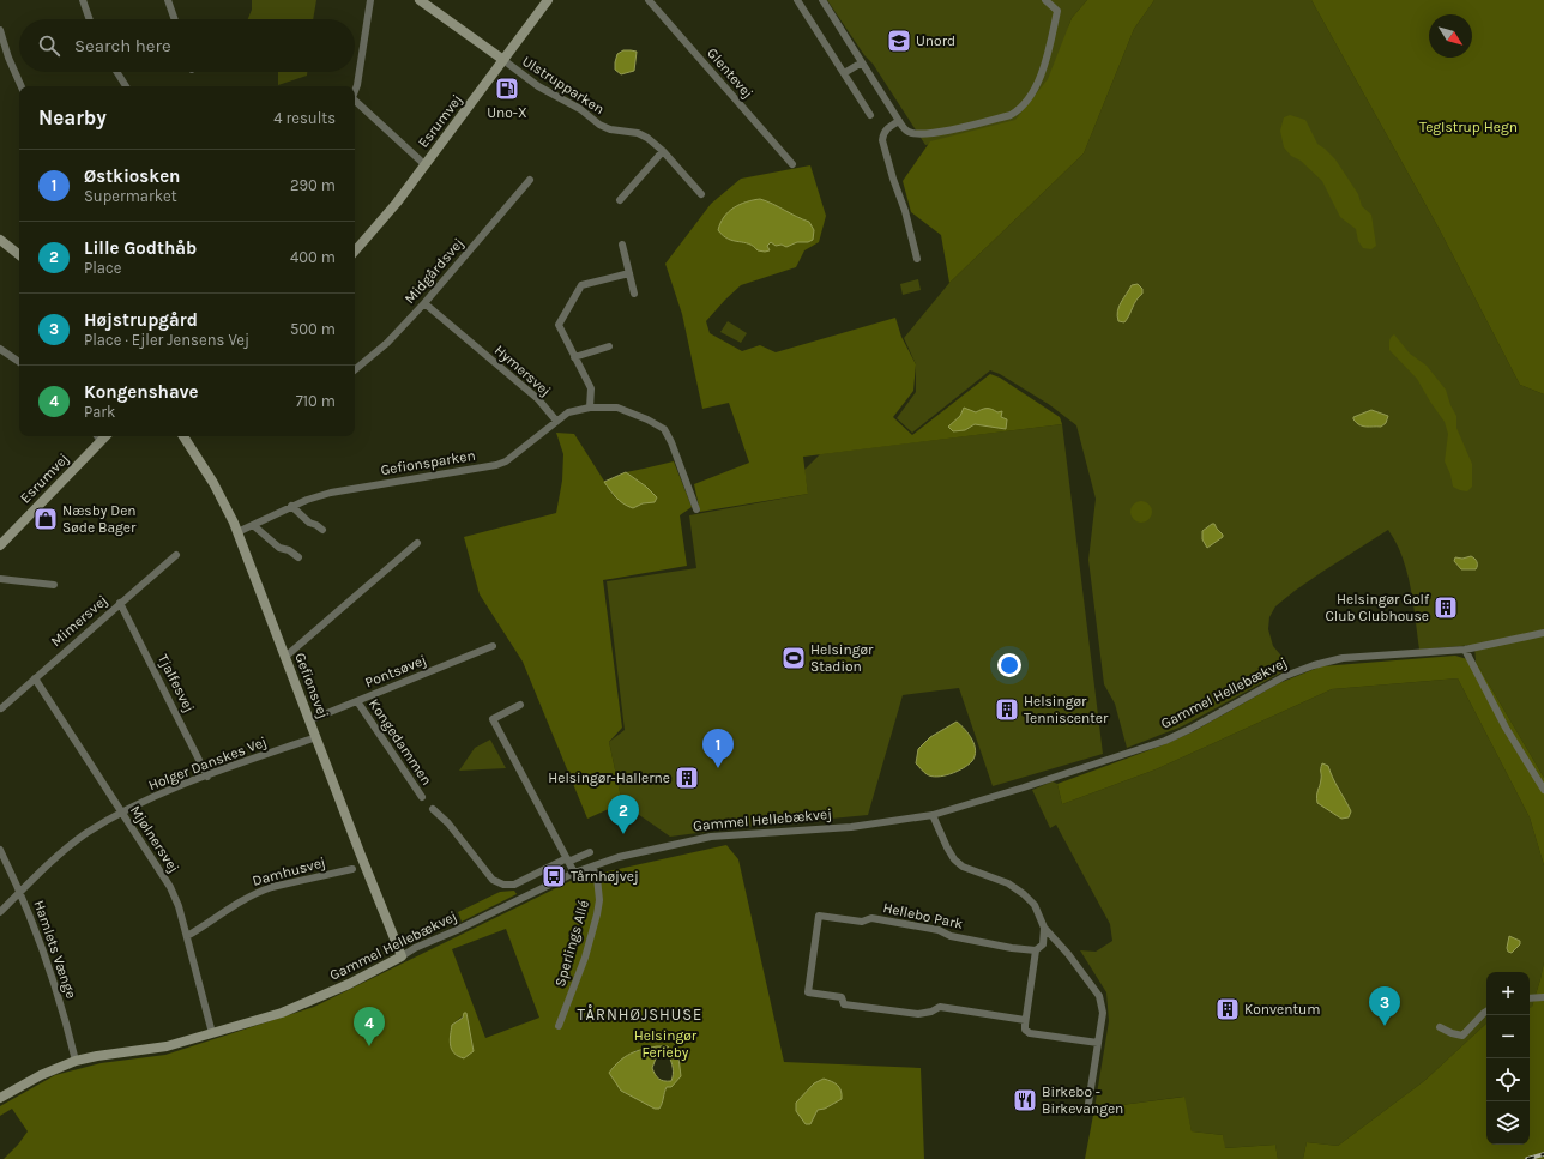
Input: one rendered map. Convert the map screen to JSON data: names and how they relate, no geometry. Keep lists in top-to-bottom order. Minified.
{"streets":{"main road":["Esrumvej","Gefionsvej","Gammel Hellebækvej"],"street":["Glentevej","Ulstrupparken","Midgårdsvej","Hymersvej","Gefionsparken","Mimersvej","Pontsøvej","Tjalfesvej","Kongedammen","Holger Danskes Vej","Mjølnersvej","Damhusvej","Hellebo Park","Sperlings Allé","Hamlets Vænge"]},"crossings":[["Ulstrupparken","Esrumvej"],["Midgårdsvej","Hymersvej"],["Hymersvej","Gefionsparken"],["Gefionsparken","Gefionsvej"],["Mimersvej","Tjalfesvej"],["Mimersvej","Mjølnersvej"],["Pontsøvej","Gefionsvej"],["Pontsøvej","Kongedammen"],["Tjalfesvej","Holger Danskes Vej"],["Gefionsvej","Gammel Hellebækvej"],["Gefionsvej","Holger Danskes Vej"],["Gammel Hellebækvej","Mjølnersvej"],["Gammel Hellebækvej","Sperlings Allé"],["Gammel Hellebækvej","Hamlets Vænge"],["Holger Danskes Vej","Mjølnersvej"],["Holger Danskes Vej","Hamlets Vænge"],["Mjølnersvej","Damhusvej"]],"districts":["TÅRNHØJSHUSE"],"parks":["Teglstrup Hegn","Helsingør Ferieby"],"places":{"school or university":["Unord"],"fuel station":["Uno-X"],"shop":["Næsby Den Søde Bager"],"building":["Helsingør Golf Club Clubhouse","Helsingør Tenniscenter","Helsingør-Hallerne","Konventum"],"sports":["Helsingør Stadion"],"bus stop":["Tårnhøjvej"],"restaurant":["Birkebo - Birkevangen"]},"north":"bottom right","page":{"search":"Search here","heading":["Nearby","4 results"],"list":[{"mark":"1","name":"Østkiosken","note":"Supermarket","value":"290 m"},{"mark":"2","name":"Lille Godthåb","note":"Place","value":"400 m"},{"mark":"3","name":"Højstrupgård","note":"Place · Ejler Jensens Vej","value":"500 m"},{"mark":"4","name":"Kongenshave","note":"Park","value":"710 m"}],"pins":["1","2","3","4"],"map_buttons":["+","−"]}}
